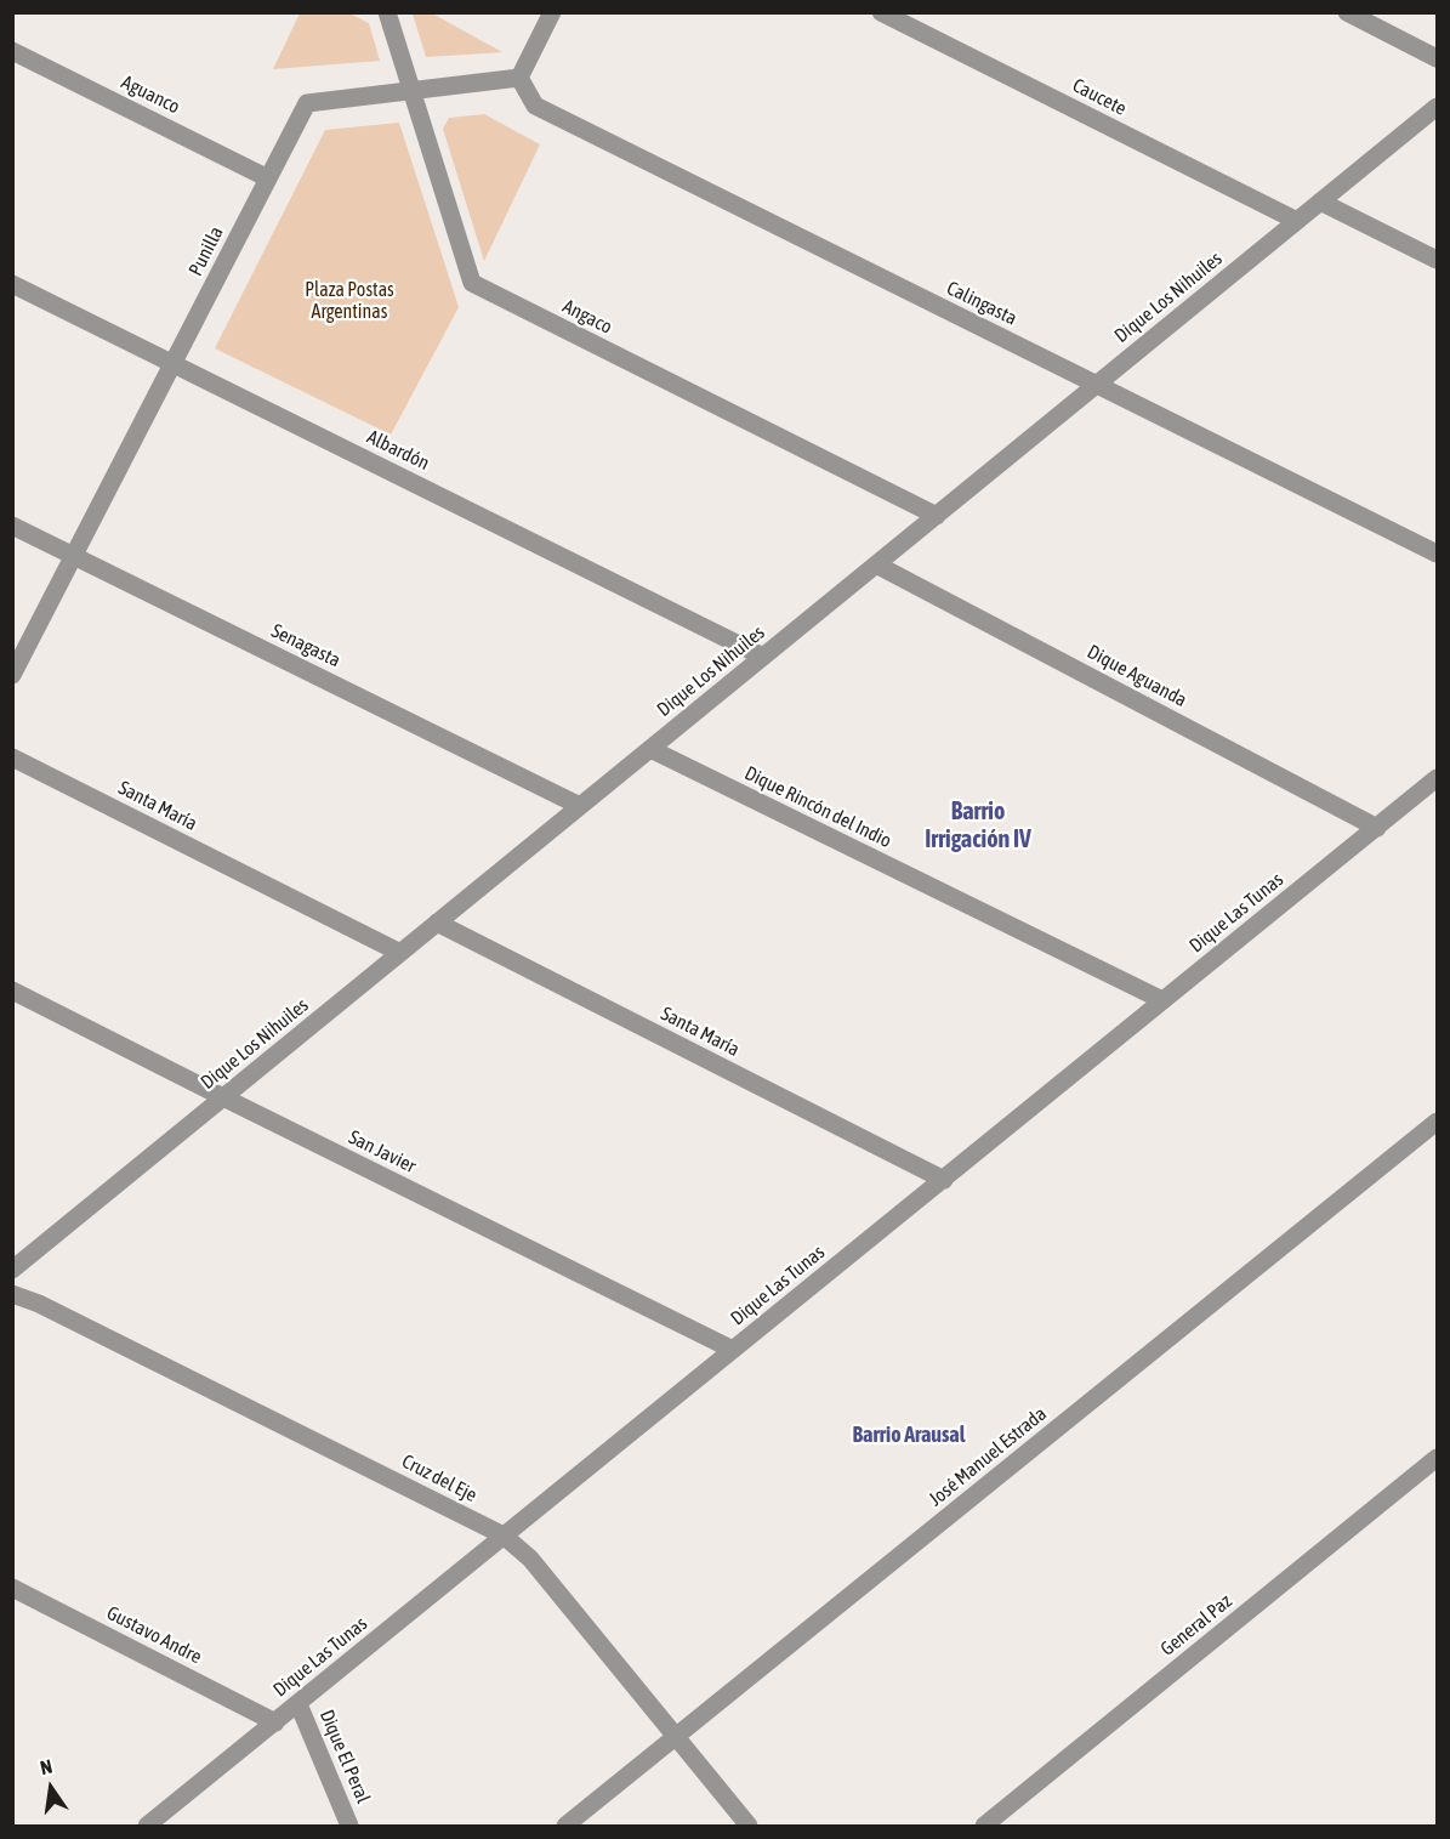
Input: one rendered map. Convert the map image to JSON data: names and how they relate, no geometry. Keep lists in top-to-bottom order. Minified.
{"streets":{"street":["Aguanco","Caucete","Punilla","Dique Los Nihuiles","Calingasta","Angaco","Albardón","Senagasta","Dique Aguanda","Santa María","Dique Rincón del Indio","Dique Las Tunas","San Javier","José Manuel Estrada","Cruz del Eje","General Paz","Gustavo Andre","Dique El Peral"]},"crossings":[["Aguanco","Punilla"],["Caucete","Dique Los Nihuiles"],["Punilla","Calingasta"],["Punilla","Angaco"],["Punilla","Albardón"],["Punilla","Senagasta"],["Dique Los Nihuiles","Calingasta"],["Dique Los Nihuiles","Angaco"],["Dique Los Nihuiles","Albardón"],["Dique Los Nihuiles","Senagasta"],["Dique Los Nihuiles","Dique Aguanda"],["Dique Los Nihuiles","Santa María"],["Dique Los Nihuiles","Dique Rincón del Indio"],["Dique Los Nihuiles","San Javier"],["Dique Aguanda","Dique Las Tunas"],["Santa María","Dique Las Tunas"],["Dique Rincón del Indio","Dique Las Tunas"],["Dique Las Tunas","San Javier"],["Dique Las Tunas","Cruz del Eje"],["Dique Las Tunas","Gustavo Andre"],["Dique Las Tunas","Dique El Peral"],["José Manuel Estrada","Cruz del Eje"]],"districts":["Barrio Irrigación IV","Barrio Arausal"],"parks":["Plaza Postas Argentinas"],"north":"top"}
